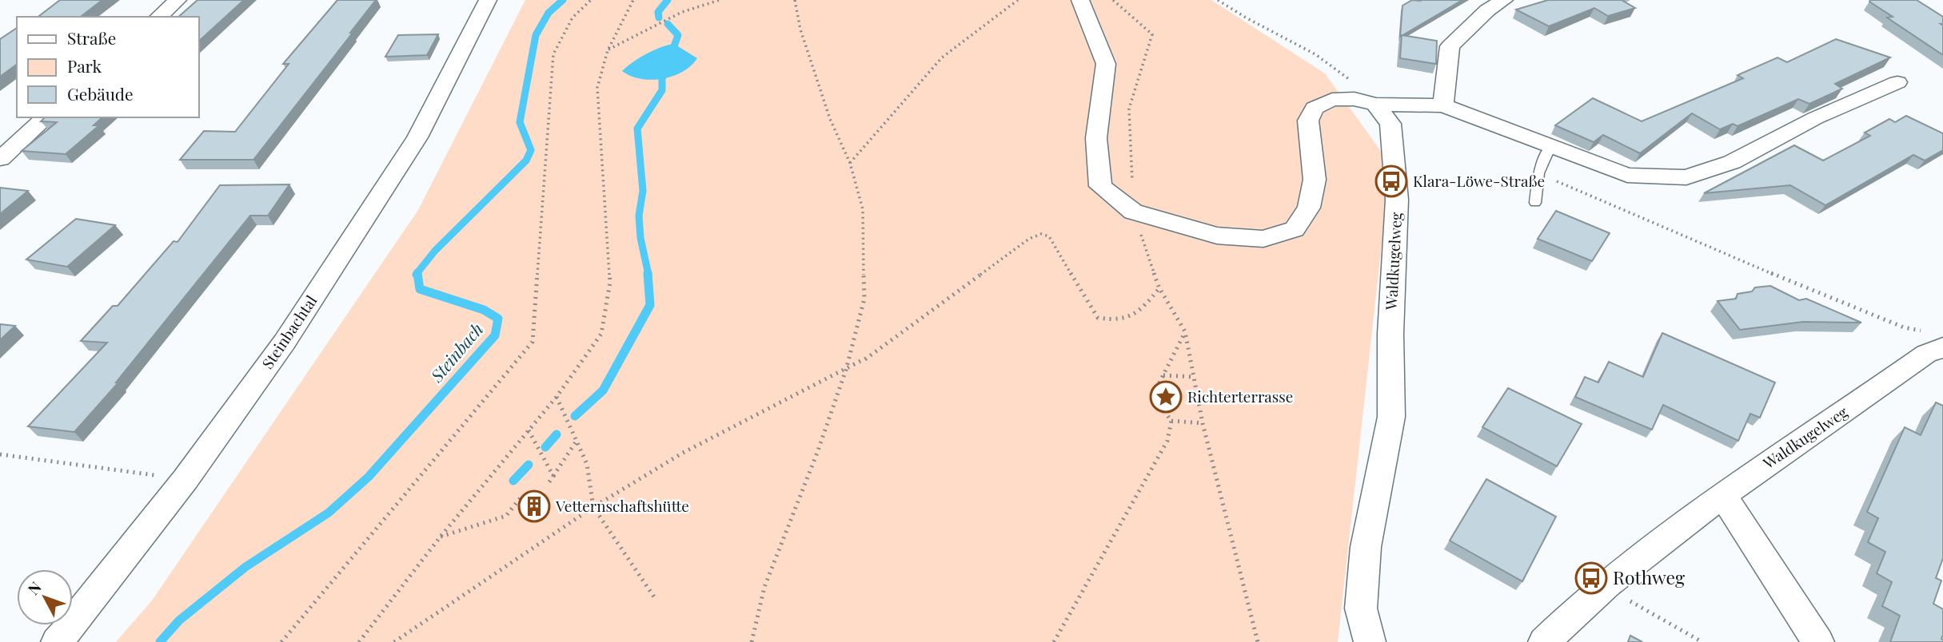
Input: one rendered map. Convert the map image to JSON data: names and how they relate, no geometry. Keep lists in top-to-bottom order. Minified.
{"streets":{"street":["Waldkugelweg","Steinbachtal"]},"water":["Steinbach"],"places":{"bus stop":["Klara-Löwe-Straße","Rothweg"],"place":["Richterterrasse"],"building":["Vetternschaftshütte"]},"legend":["Straße","Park","Gebäude"],"north":"top left"}
